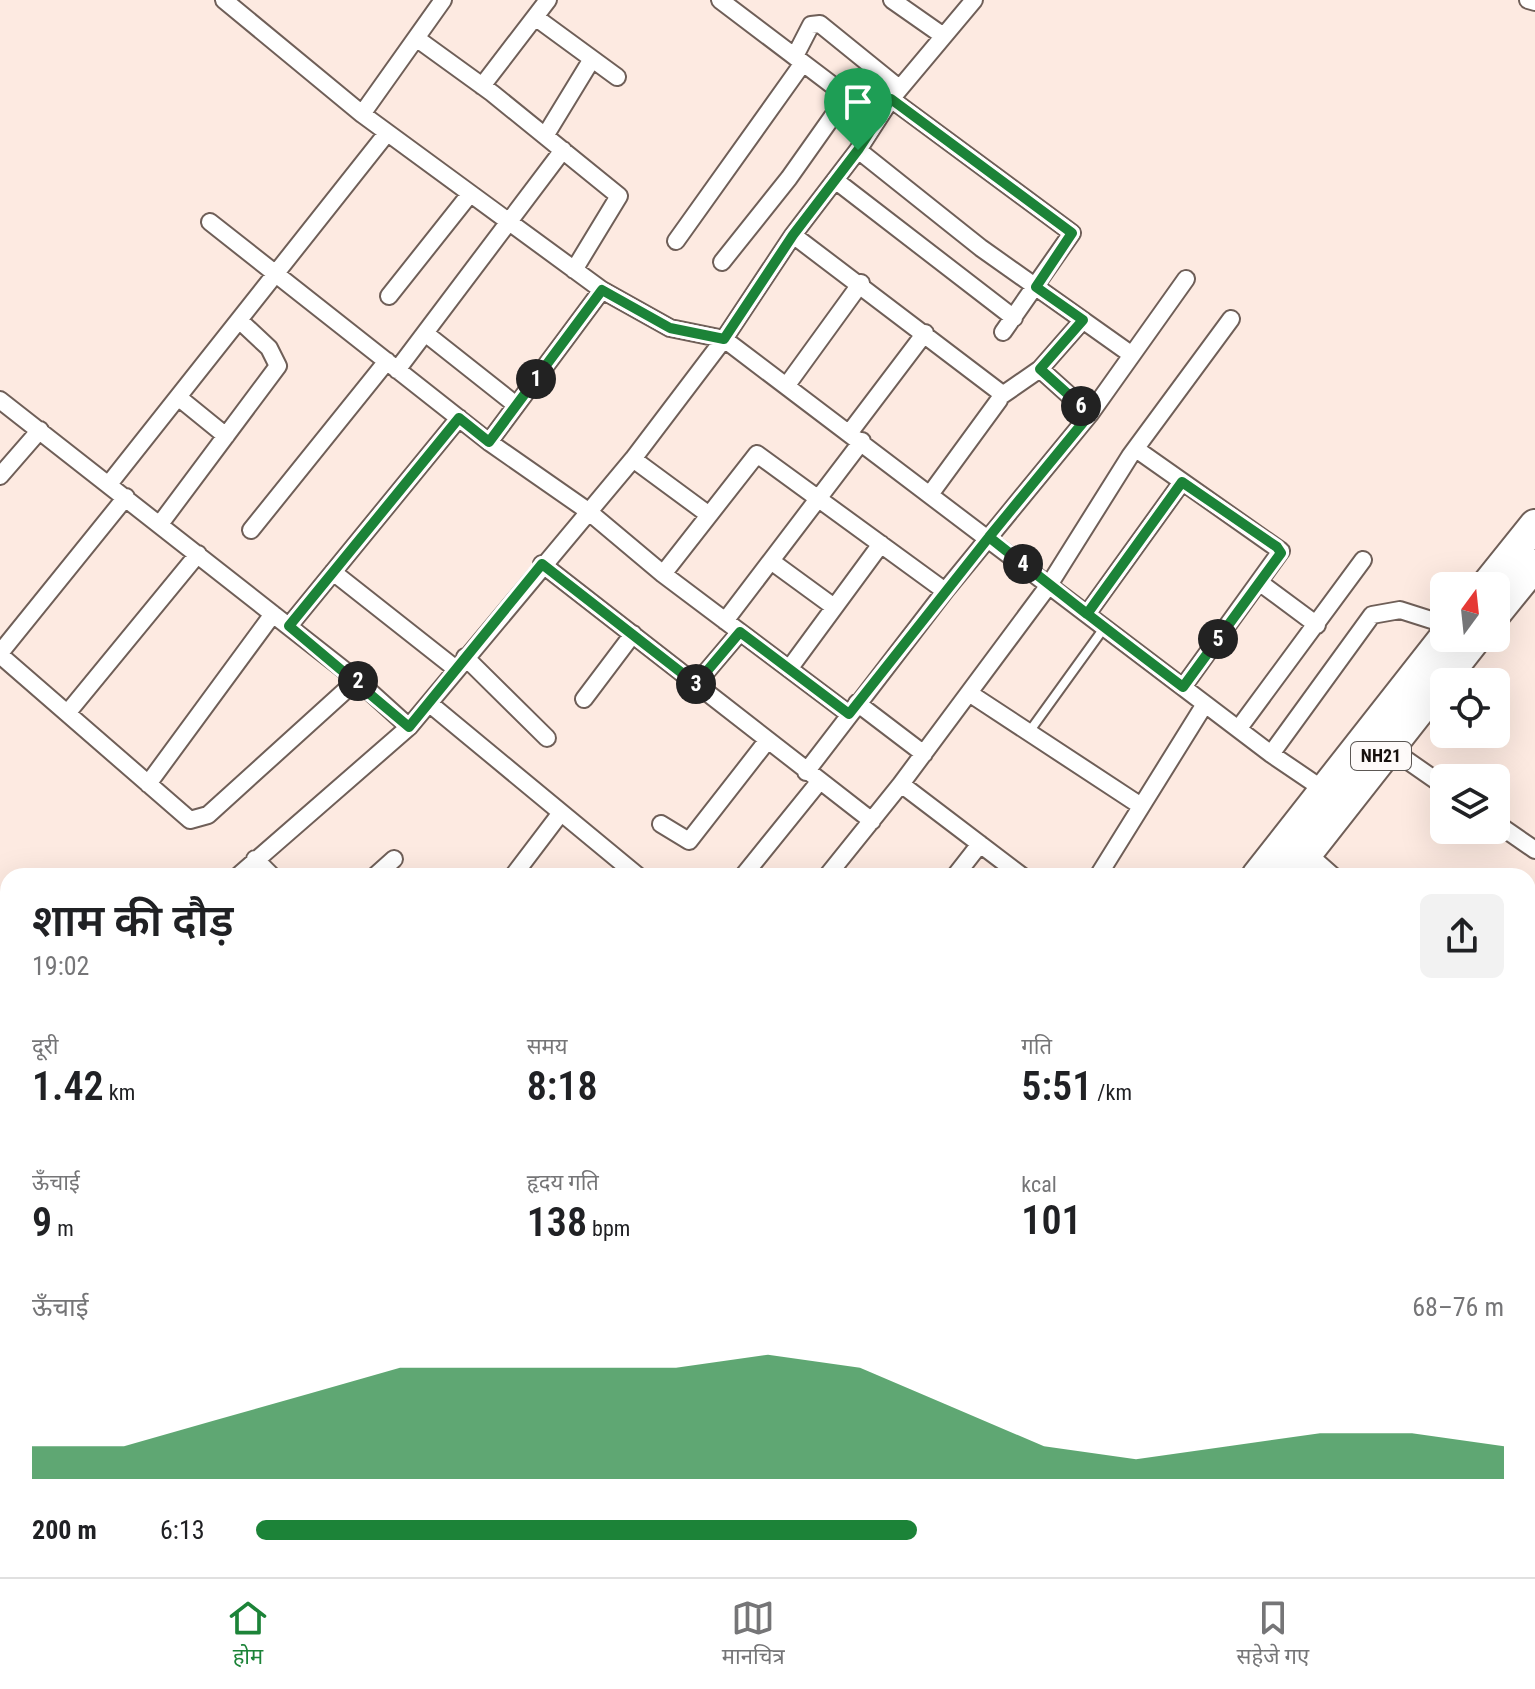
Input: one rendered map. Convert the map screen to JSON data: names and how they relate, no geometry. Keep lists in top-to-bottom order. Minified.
{"streets":{"highway":["NH21"]},"north":"top","page":{"pins":["1","6","4","5","2","3"],"heading":["शाम की दौड़","19:02"],"stats":[["दूरी","1.42 km"],["समय","8:18"],["गति","5:51 /km"],["ऊँचाई","9 m"],["हृदय गति","138 bpm"],["kcal","101"]],"chart":["ऊँचाई","68–76 m"],"list":[{"name":"200 m","note":"6:13"}],"tabs":["होम","मानचित्र","सहेजे गए"]}}
